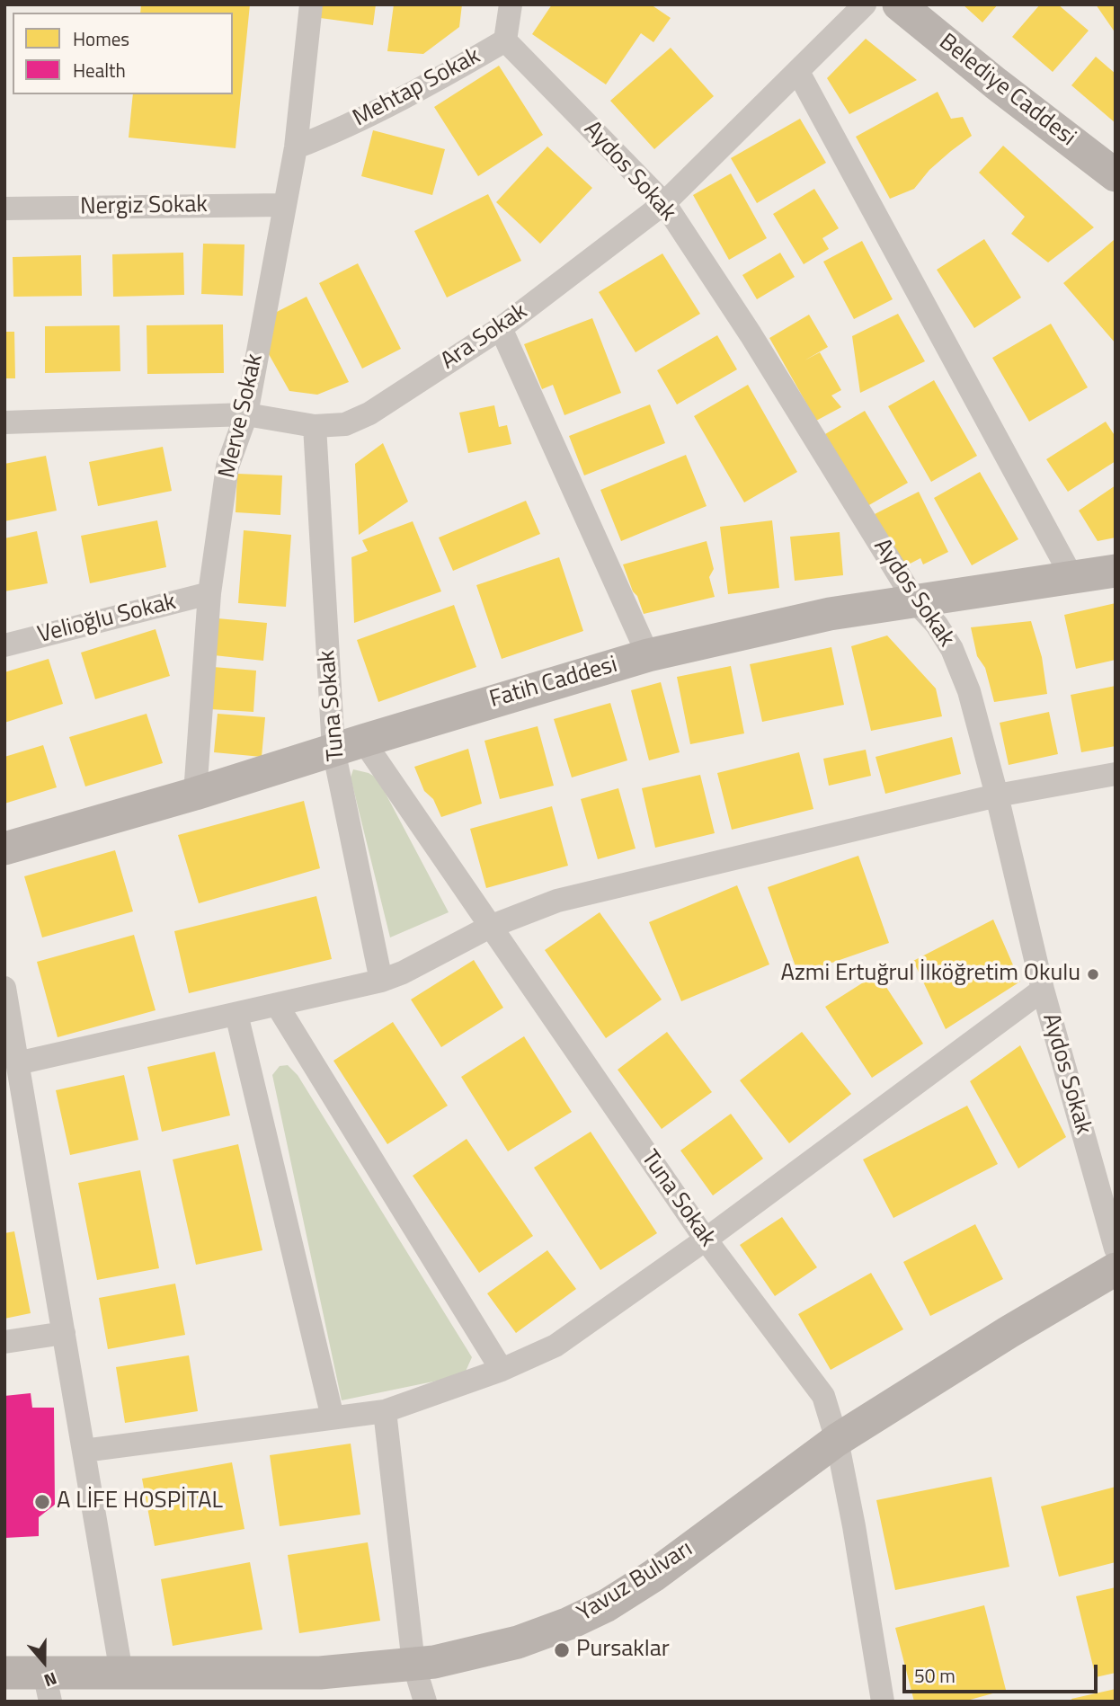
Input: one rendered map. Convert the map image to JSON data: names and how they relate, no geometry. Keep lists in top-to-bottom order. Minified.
{"streets":{"street":["Mehtap Sokak","Belediye Caddesi","Aydos Sokak","Nergiz Sokak","Ara Sokak","Merve Sokak","Velioğlu Sokak","Fatih Caddesi","Tuna Sokak","Yavuz Bulvarı"]},"crossings":[["Mehtap Sokak","Aydos Sokak"],["Mehtap Sokak","Merve Sokak"],["Aydos Sokak","Ara Sokak"],["Aydos Sokak","Fatih Caddesi"],["Nergiz Sokak","Merve Sokak"],["Ara Sokak","Merve Sokak"],["Ara Sokak","Tuna Sokak"],["Merve Sokak","Velioğlu Sokak"],["Merve Sokak","Fatih Caddesi"],["Fatih Caddesi","Tuna Sokak"],["Tuna Sokak","Yavuz Bulvarı"]],"places":["Azmi Ertuğrul İlköğretim Okulu","A LİFE HOSPİTAL","Pursaklar"],"legend":["Homes","Health"],"scale_bar":"50 m","north":"bottom"}
